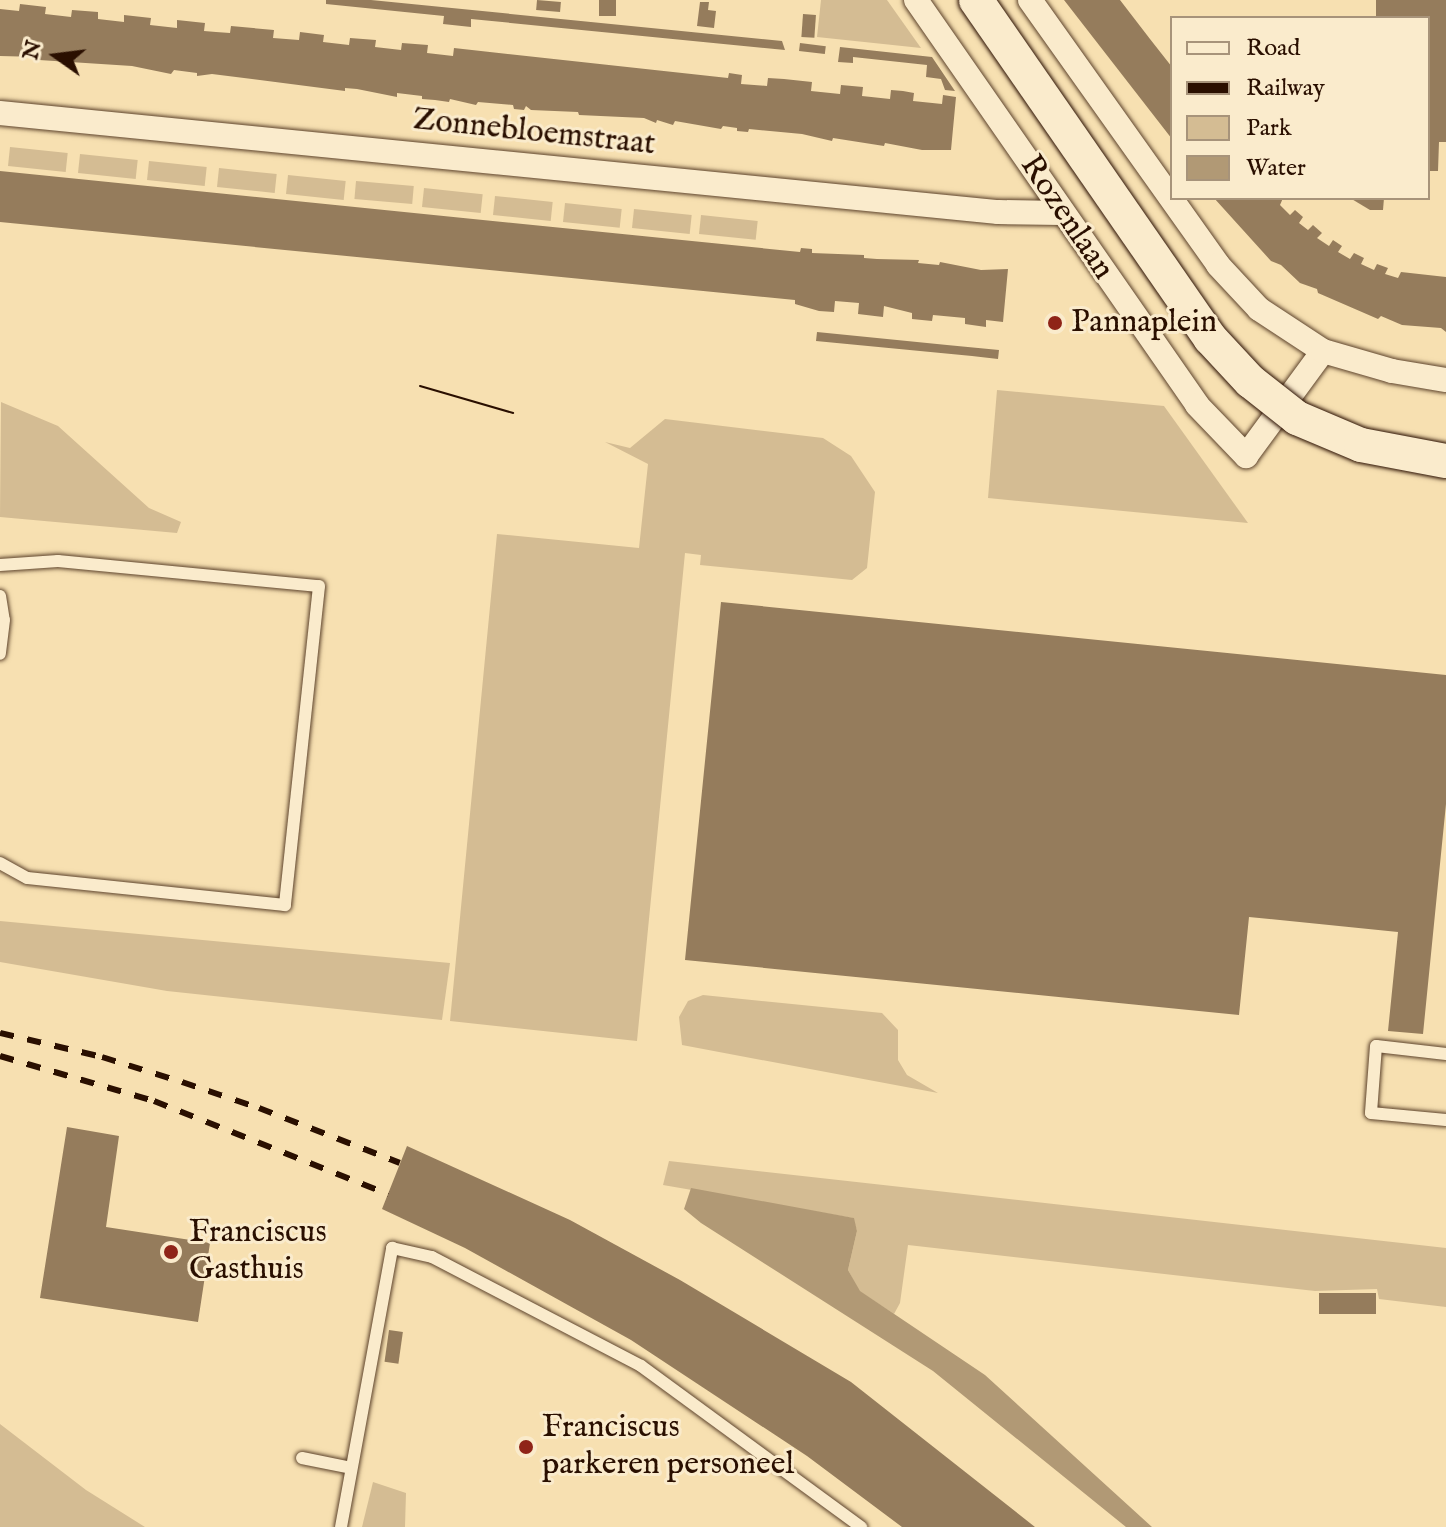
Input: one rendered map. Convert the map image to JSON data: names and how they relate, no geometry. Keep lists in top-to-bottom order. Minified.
{"streets":{"street":["Zonnebloemstraat","Rozenlaan"]},"crossings":[["Zonnebloemstraat","Rozenlaan"]],"places":["Pannaplein","Franciscus Gasthuis","Franciscus parkeren personeel"],"legend":["Road","Railway","Park","Water"],"north":"left"}
